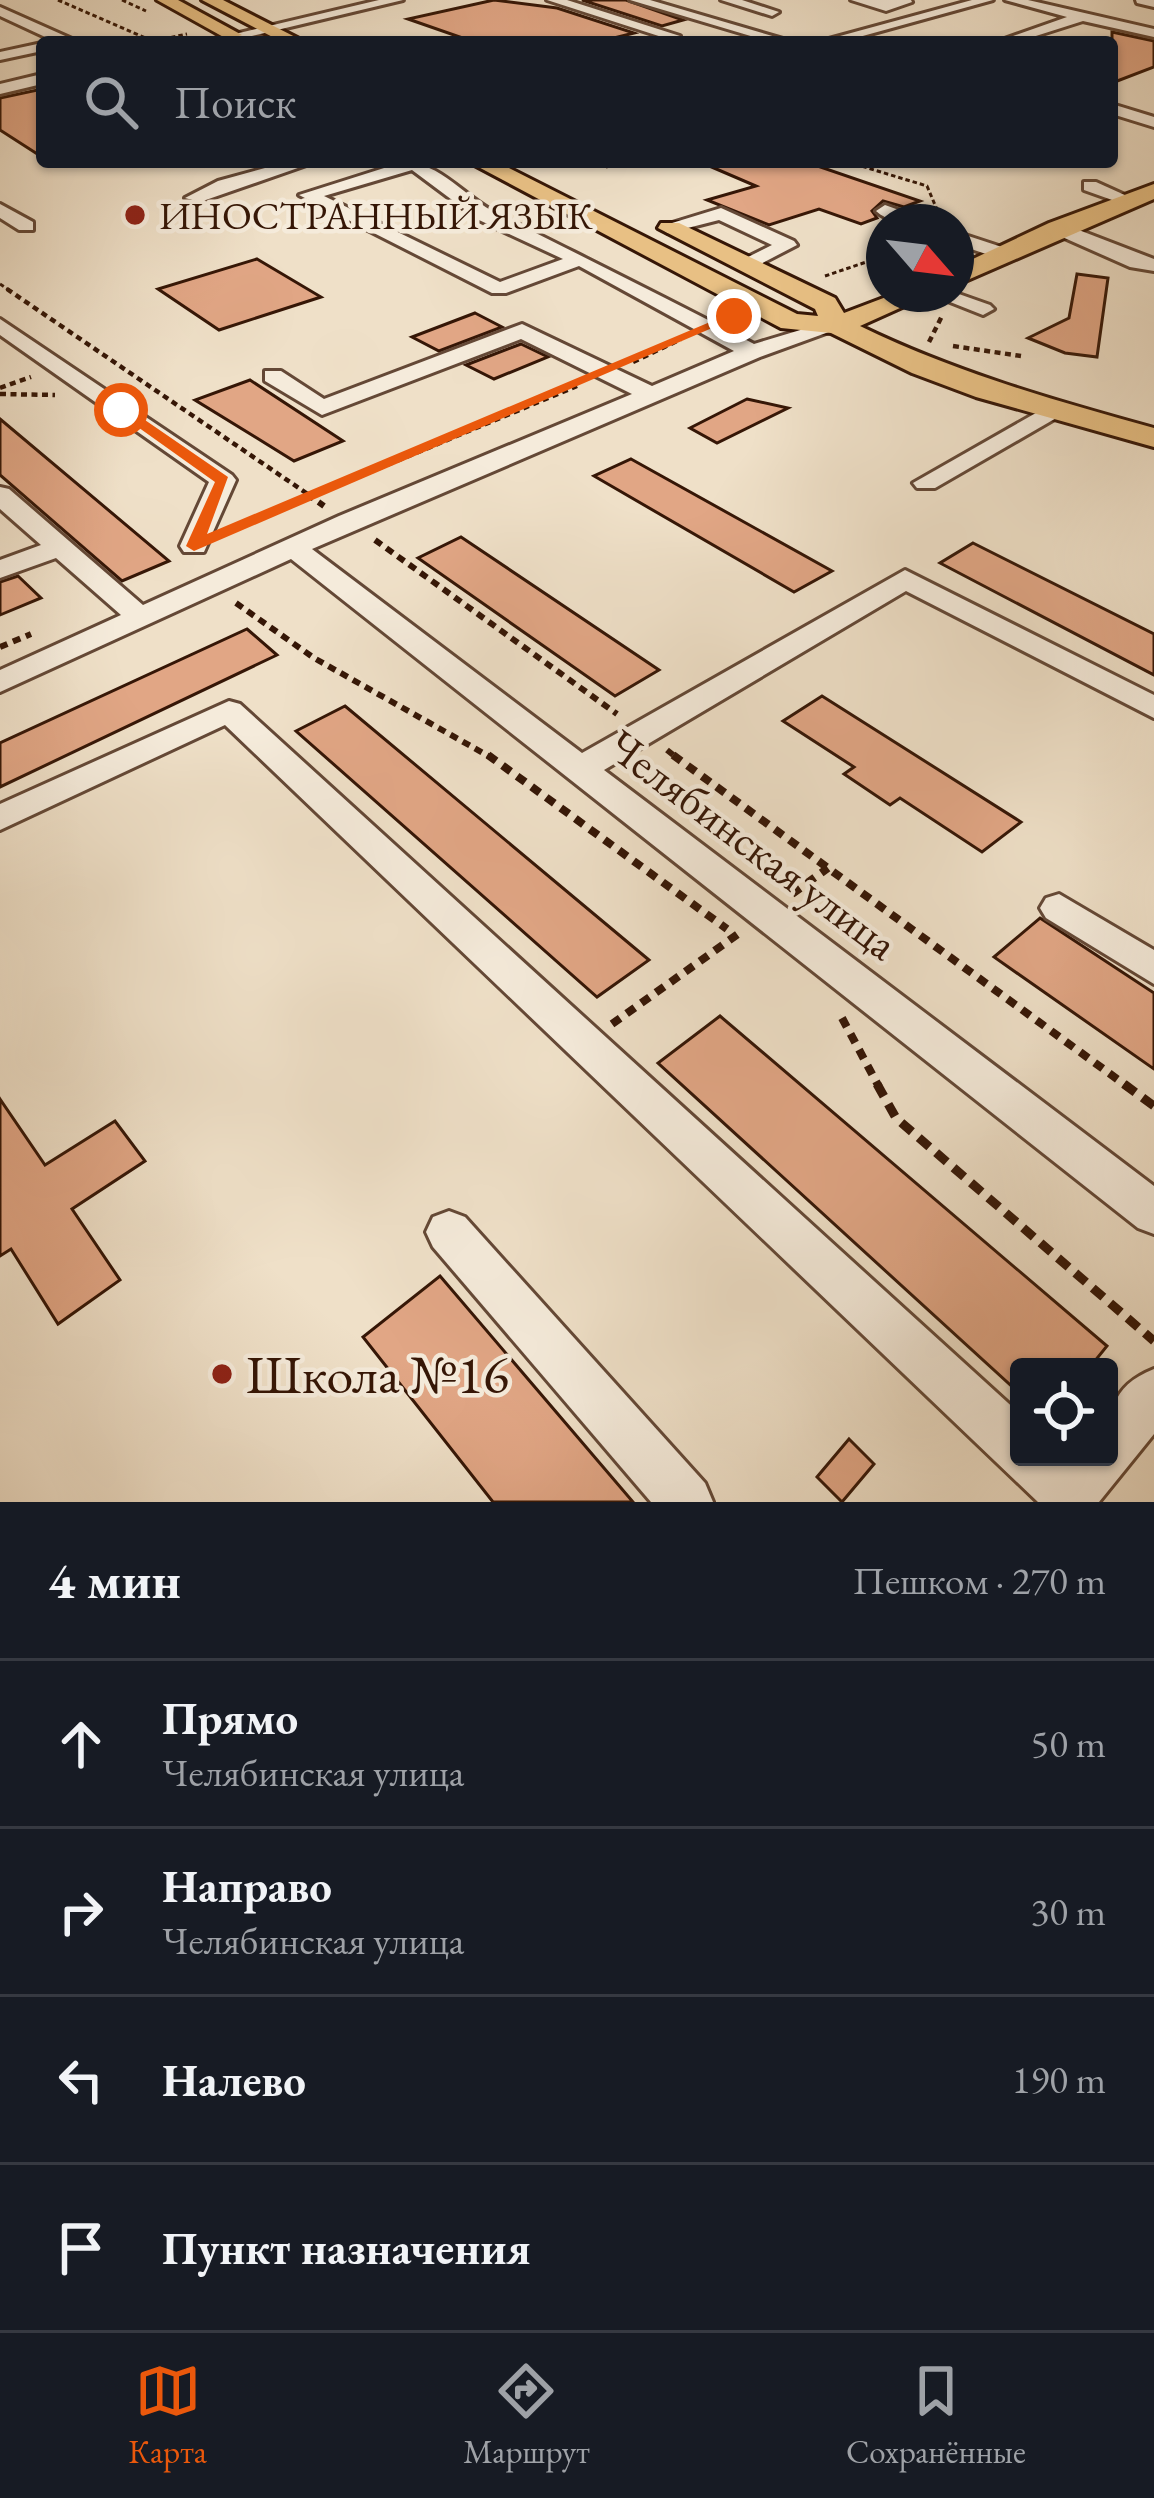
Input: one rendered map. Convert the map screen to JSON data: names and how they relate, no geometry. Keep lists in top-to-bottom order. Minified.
{"streets":{"street":["Челябинская улица"]},"places":["ИНОСТРАННЫЙ ЯЗЫК","Школа №16"],"north":"bottom right","page":{"search":"Поиск","heading":["4 мин","Пешком · 270 m"],"list":[["Прямо","Челябинская улица","50 m"],["Направо","Челябинская улица","30 m"],["Налево","190 m"],"Пункт назначения"],"nav":["Карта","Маршрут","Сохранённые"]}}
